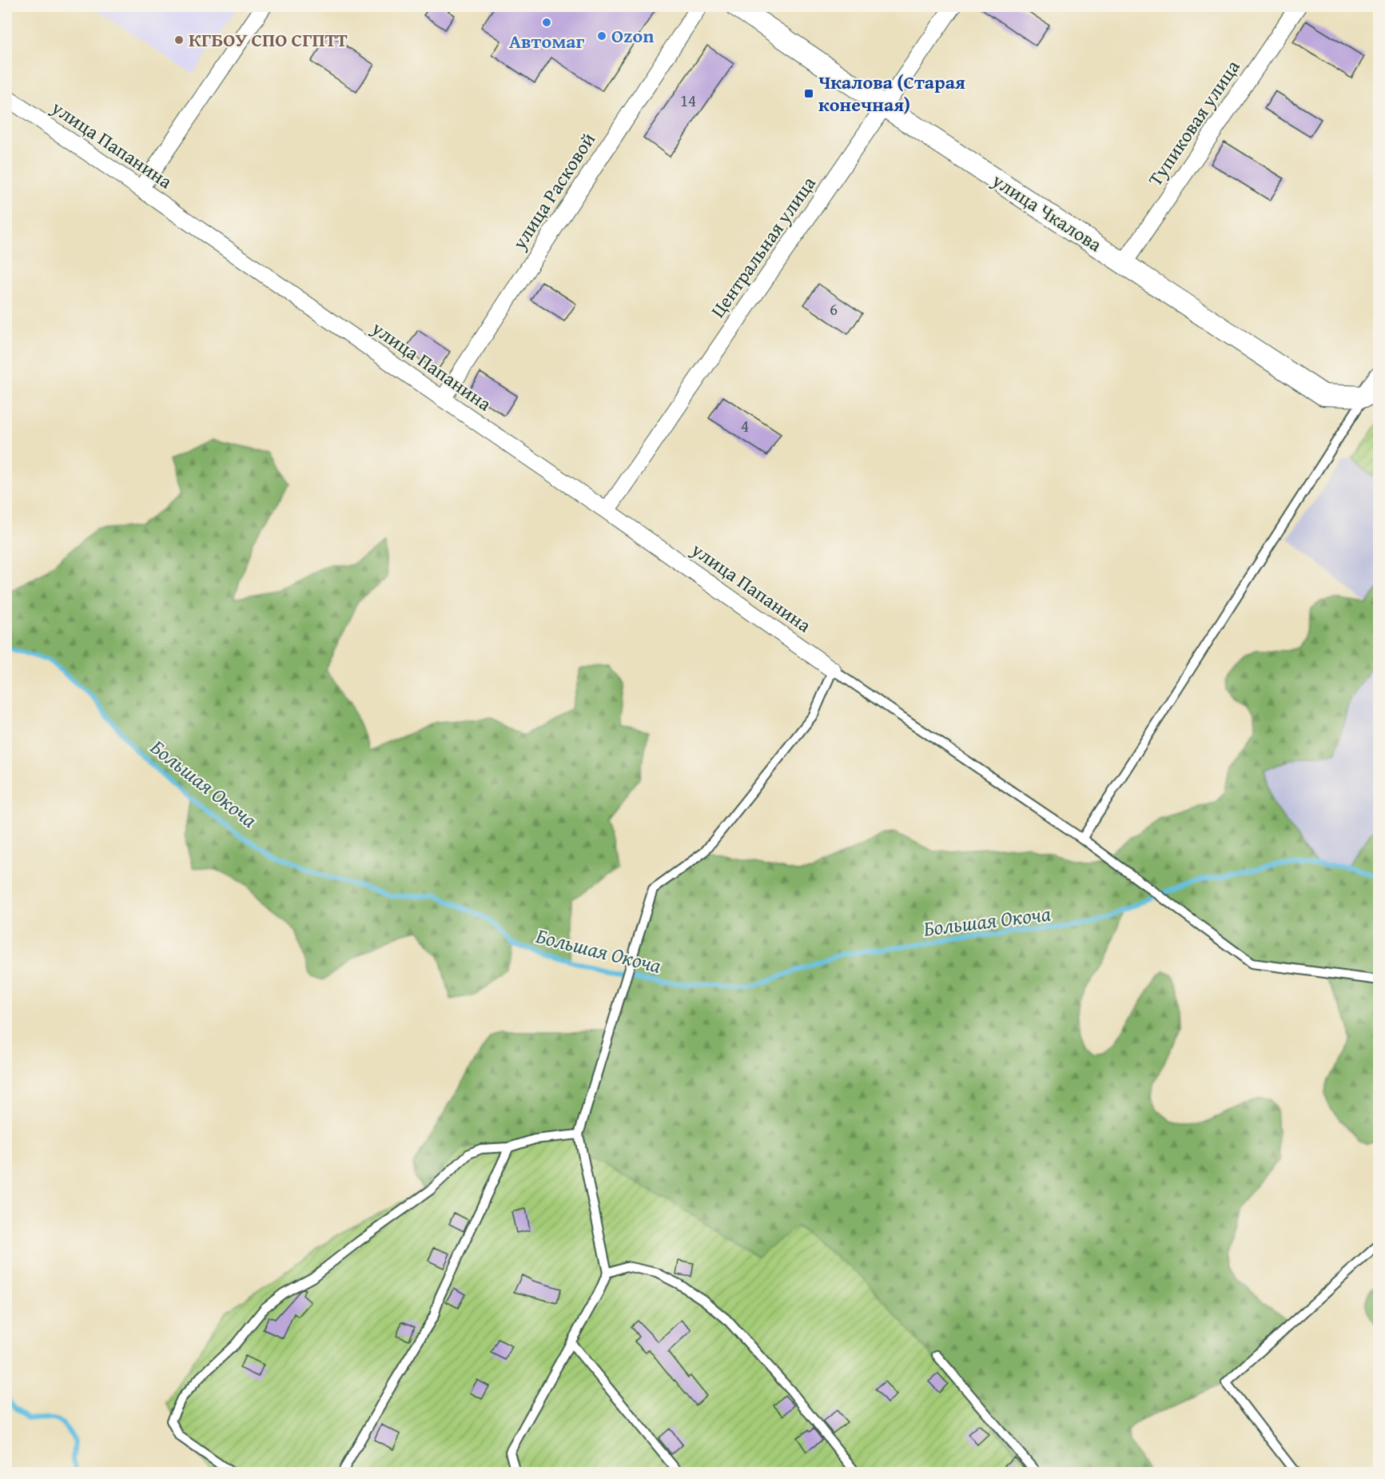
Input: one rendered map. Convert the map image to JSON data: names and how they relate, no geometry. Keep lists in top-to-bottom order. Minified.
{"streets":{"street":["Тупиковая улица","улица Папанина","улица Расковой","улица Чкалова","Центральная улица"]},"crossings":[["Тупиковая улица","улица Чкалова"],["улица Папанина","улица Расковой"],["улица Папанина","Центральная улица"],["улица Чкалова","Центральная улица"]],"water":["Большая Окоча"],"places":{"other":["Автомаг","Ozon","КГБОУ СПО СГПТТ"],"transit":["Чкалова (Старая конечная)"]},"house_numbers":["14","6","4"]}
